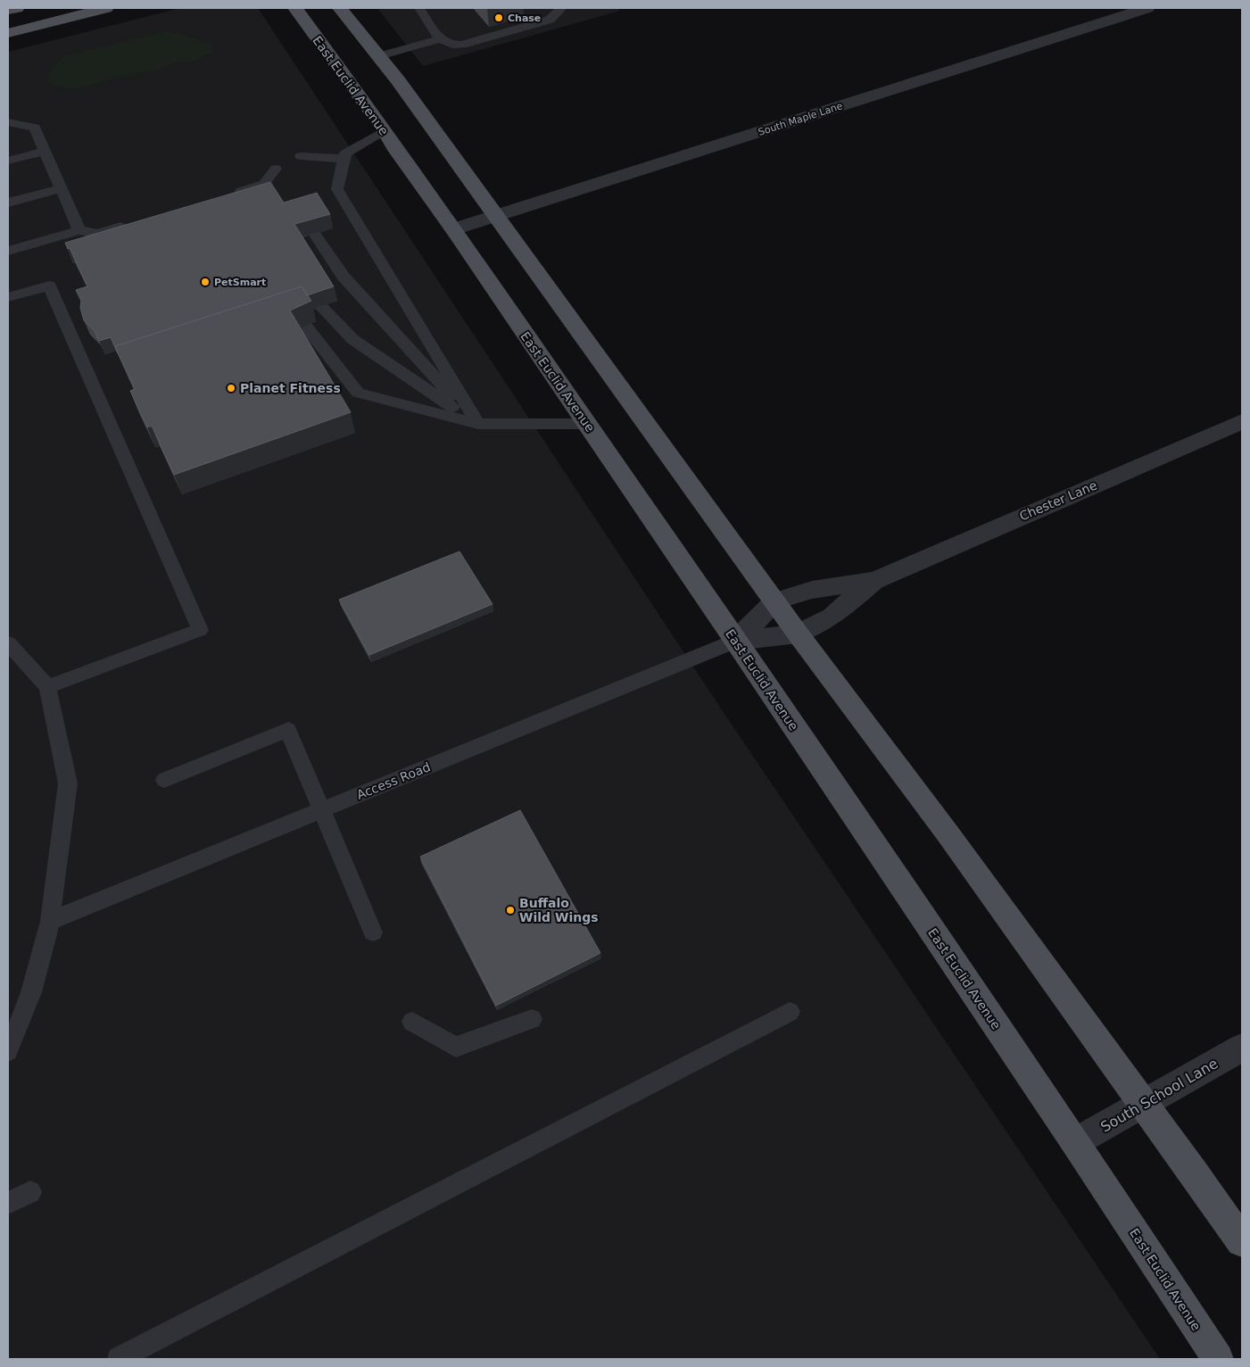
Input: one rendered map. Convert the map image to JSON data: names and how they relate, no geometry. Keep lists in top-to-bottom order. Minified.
{"streets":{"main road":["East Euclid Avenue"],"street":["South Maple Lane","Chester Lane","South School Lane"],"lane":["Access Road"]},"crossings":[["East Euclid Avenue","South Maple Lane"],["East Euclid Avenue","Chester Lane"],["East Euclid Avenue","Access Road"],["East Euclid Avenue","South School Lane"],["Chester Lane","Access Road"]],"places":["Chase","PetSmart","Planet Fitness","Buffalo Wild Wings"]}
